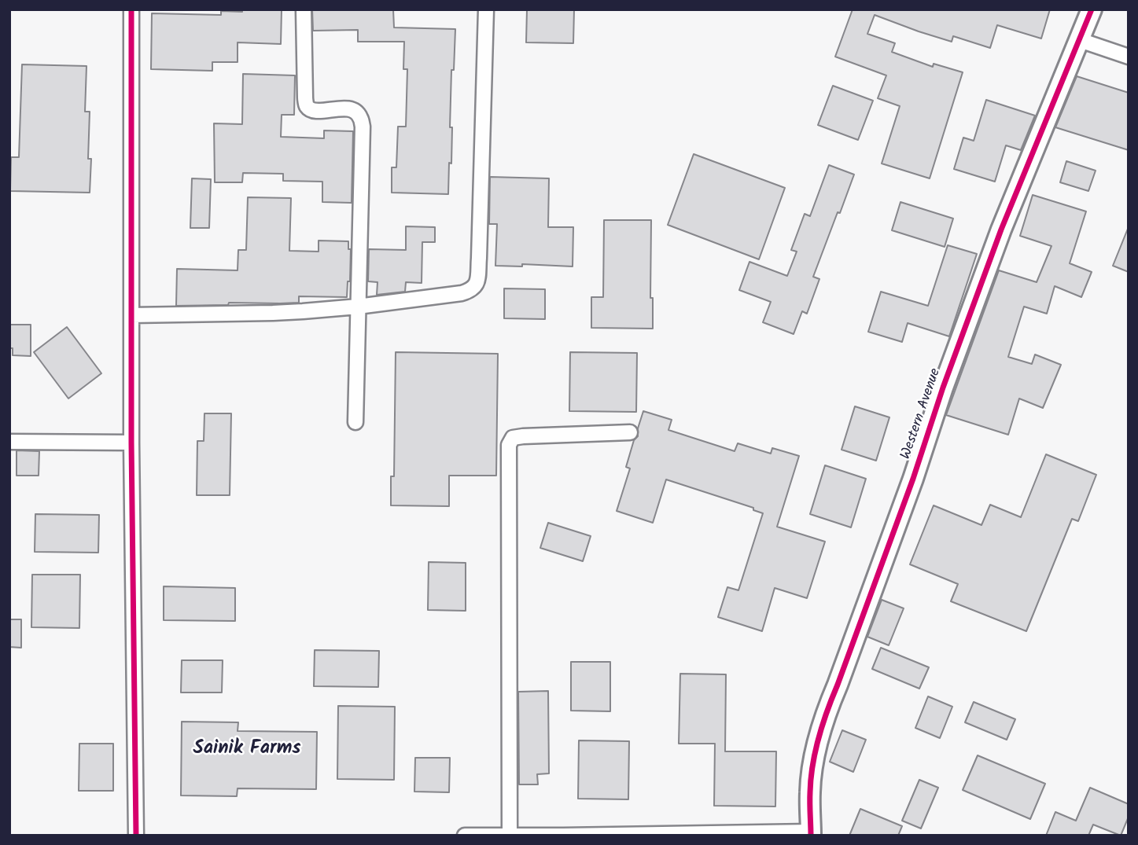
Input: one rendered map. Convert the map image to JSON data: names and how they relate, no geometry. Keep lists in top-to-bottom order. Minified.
{"streets":{"street":["Western Avenue"]},"districts":["Sainik Farms"]}
